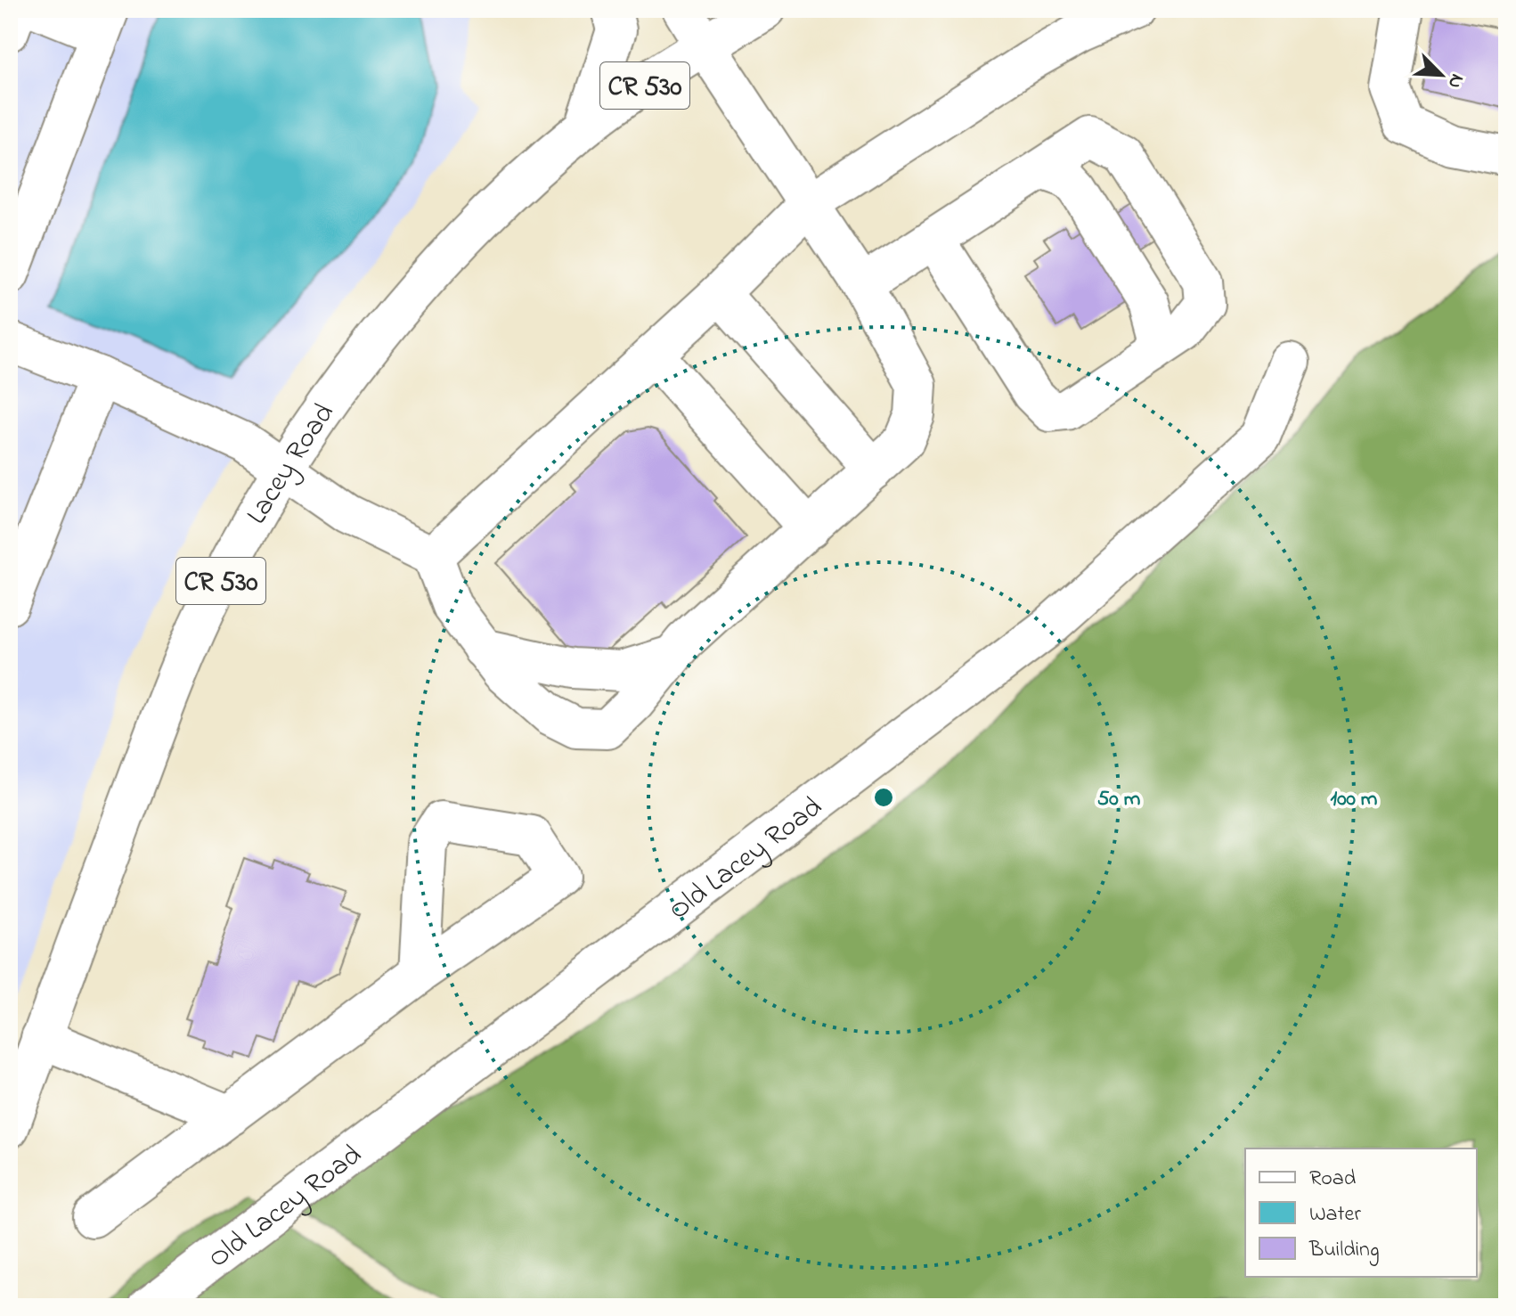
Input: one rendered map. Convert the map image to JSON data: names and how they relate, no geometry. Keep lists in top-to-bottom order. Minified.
{"streets":{"main road":["CR 530","Lacey Road","Old Lacey Road"]},"crossings":[["CR 530","Lacey Road"]],"legend":["Road","Water","Building"],"north":"bottom right","rings":["50 m","100 m"]}
